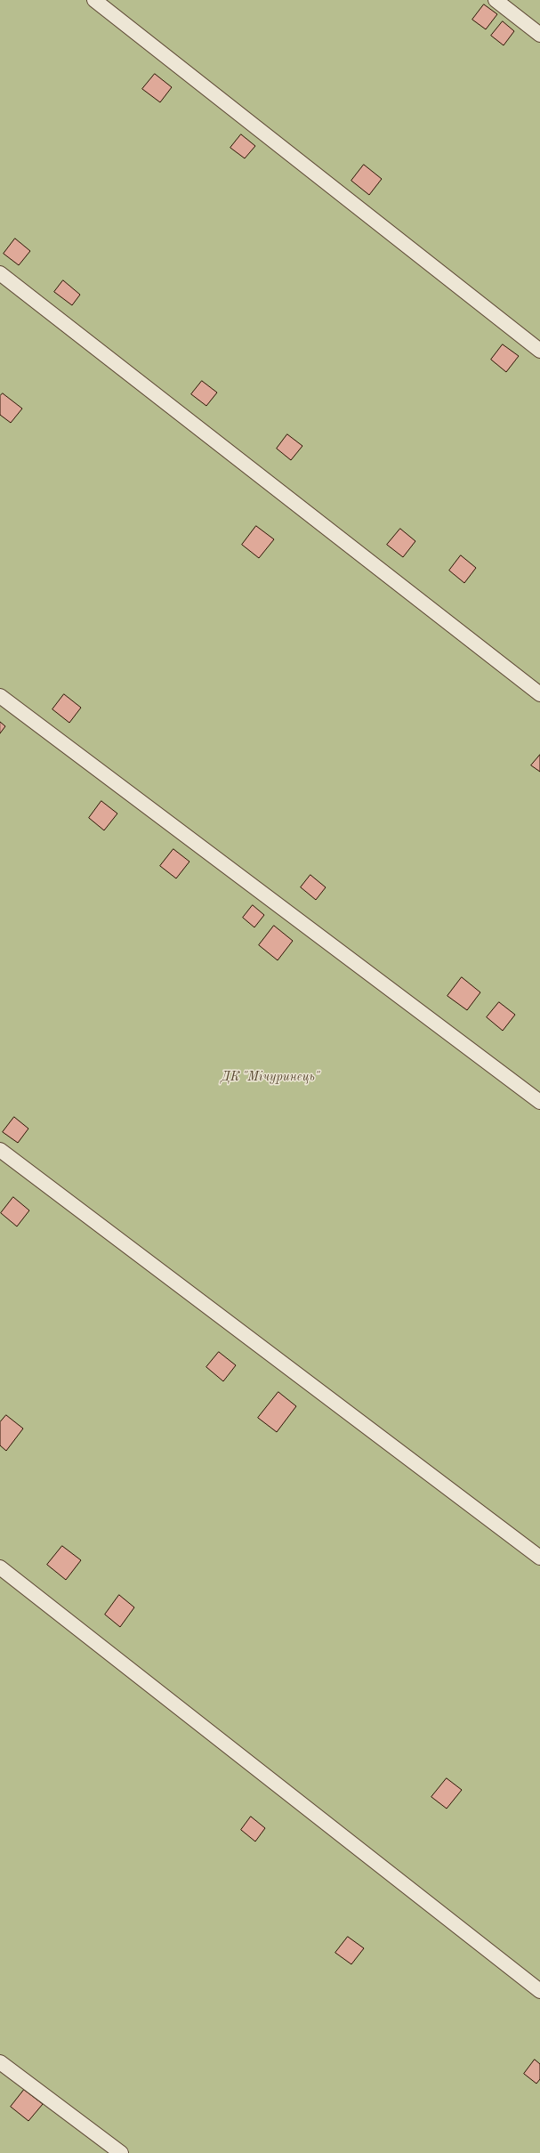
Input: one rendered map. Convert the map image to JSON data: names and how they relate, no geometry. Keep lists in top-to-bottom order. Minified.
{"parks":["ДК \"Мічуринець\""]}
